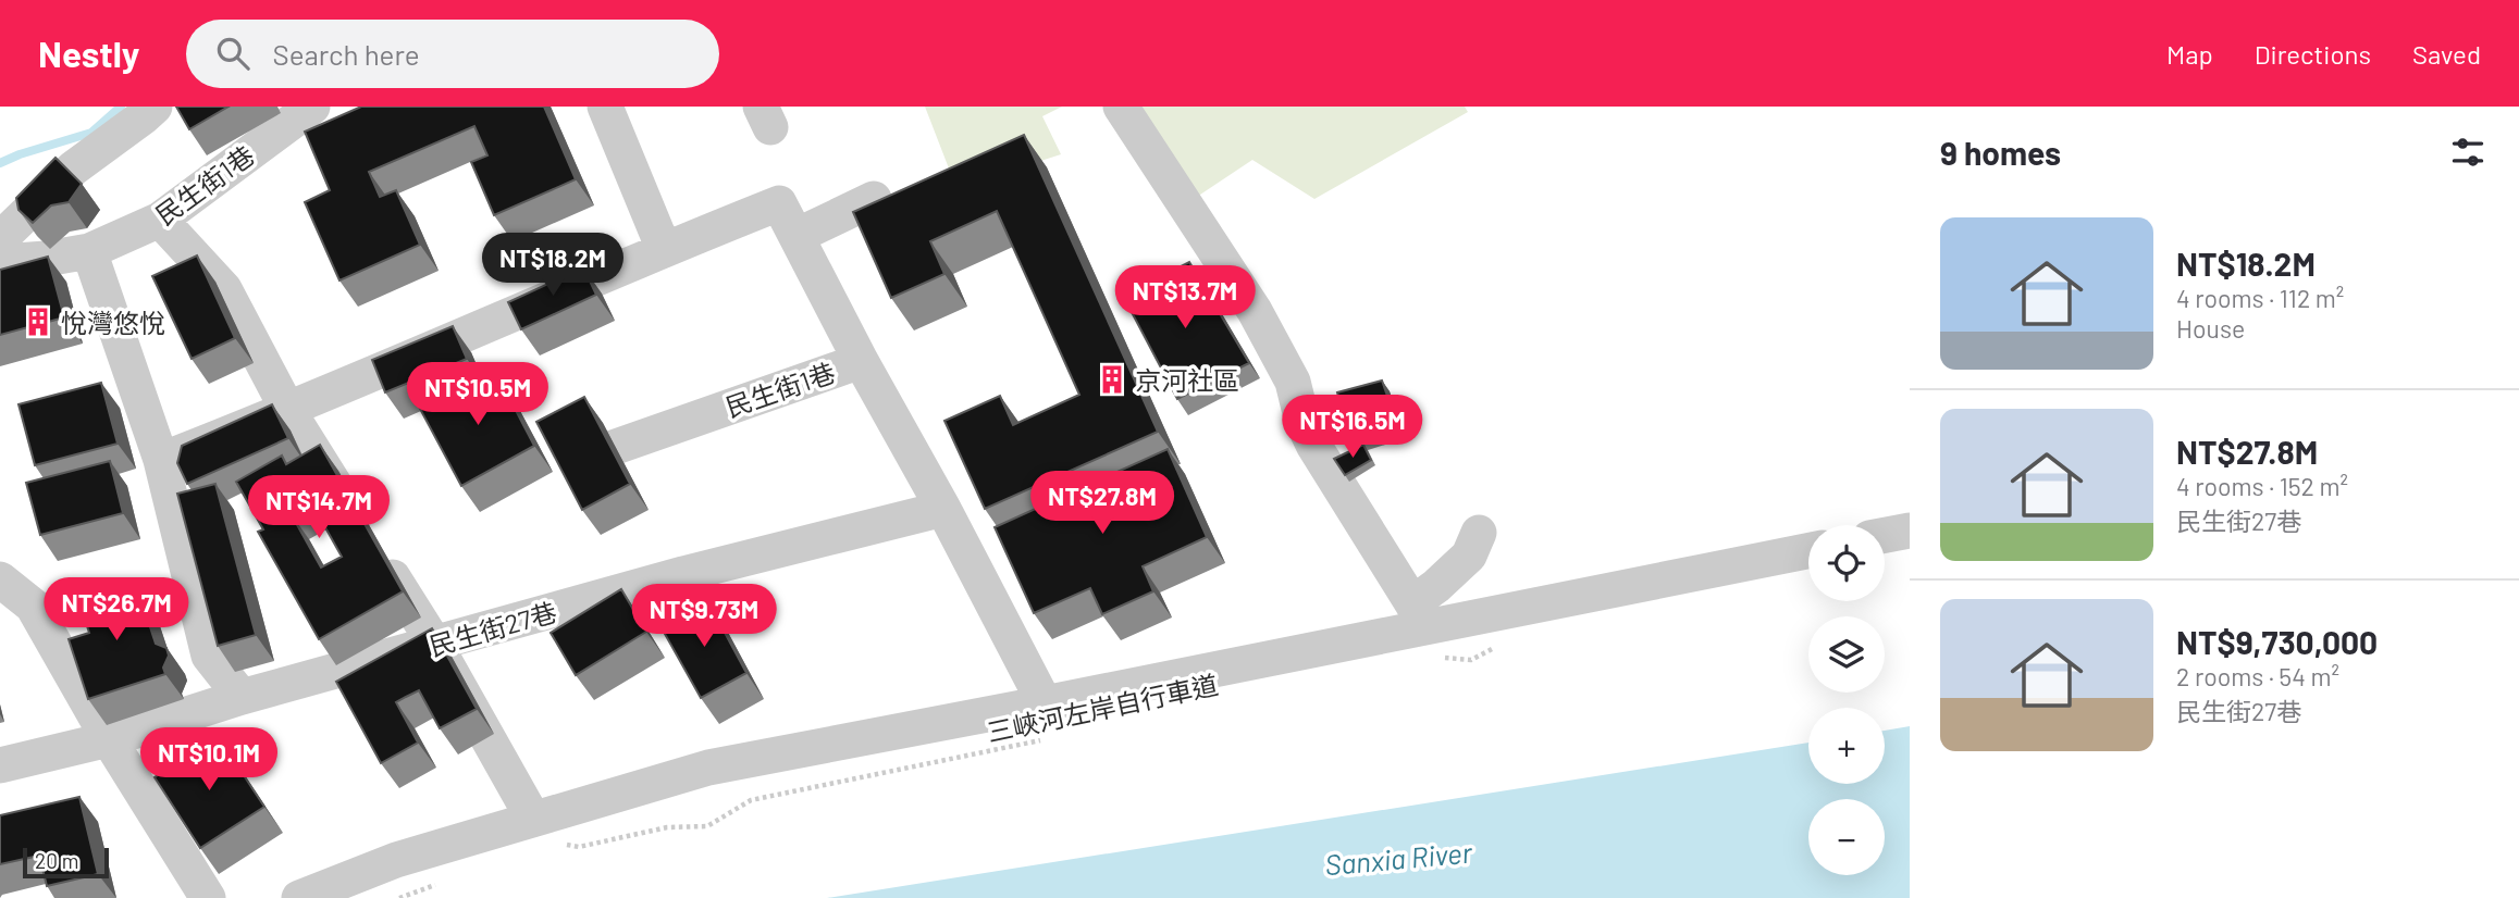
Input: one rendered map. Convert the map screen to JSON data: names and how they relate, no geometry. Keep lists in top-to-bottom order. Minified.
{"streets":{"street":["民生街1巷","民生街27巷"],"path":["三峽河左岸自行車道"]},"water":["Sanxia River"],"places":{"building":["悅灣悠悅","京河社區"]},"scale_bar":"20 m","page":{"header":"Nestly","search":"Search here","nav":["Map","Directions","Saved"],"heading":"9 homes","list":[{"name":"NT$18.2M","note":"4 rooms · 112 m² · House"},{"name":"NT$27.8M","note":"4 rooms · 152 m² · 民生街27巷"},{"name":"NT$9,730,000","note":"2 rooms · 54 m² · 民生街27巷"}],"price":["NT$18.2M","NT$13.7M","NT$10.5M","NT$16.5M","NT$27.8M","NT$14.7M","NT$26.7M","NT$9.73M","NT$10.1M"],"map_buttons":["+","−"],"scale":"20 m"}}
